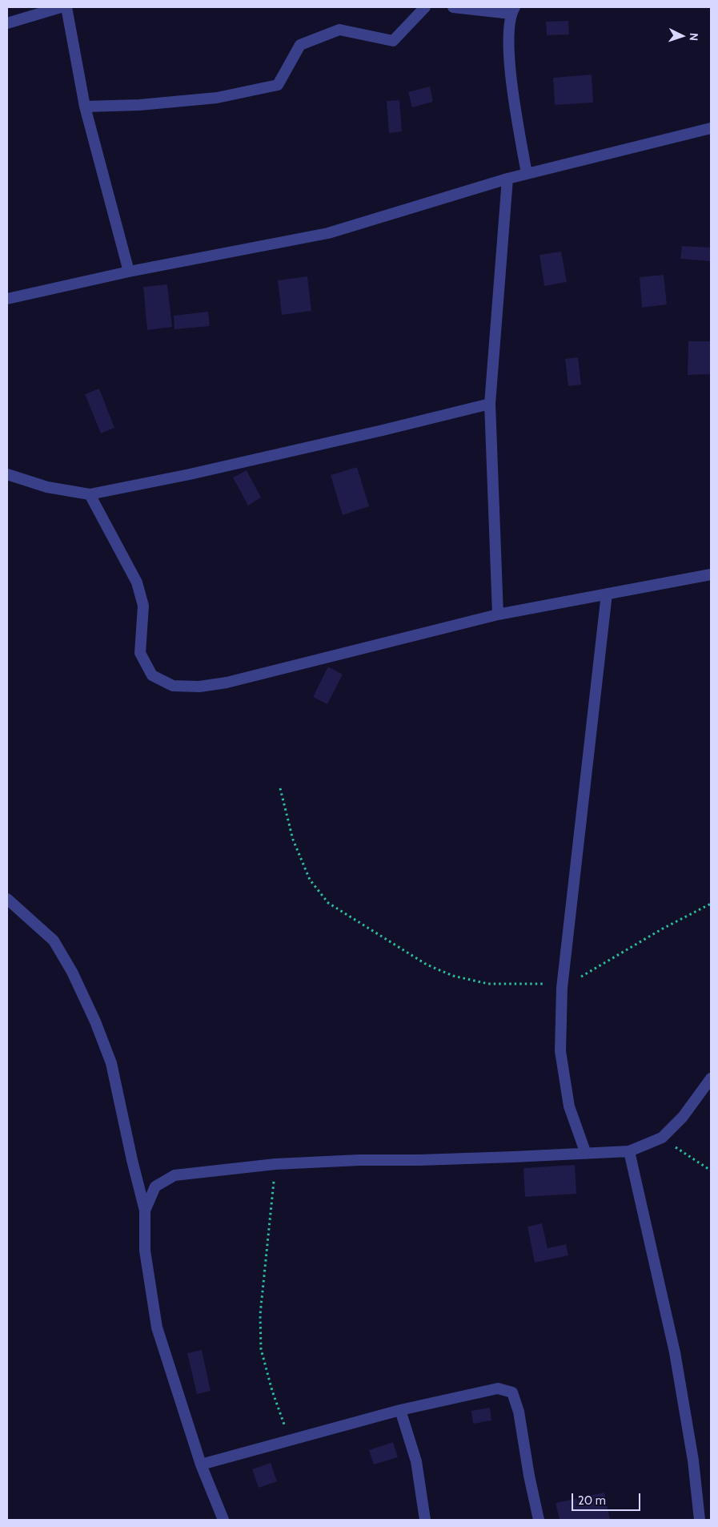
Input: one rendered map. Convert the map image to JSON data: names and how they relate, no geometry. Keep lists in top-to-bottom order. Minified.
{"scale_bar":"20 m","north":"right"}
